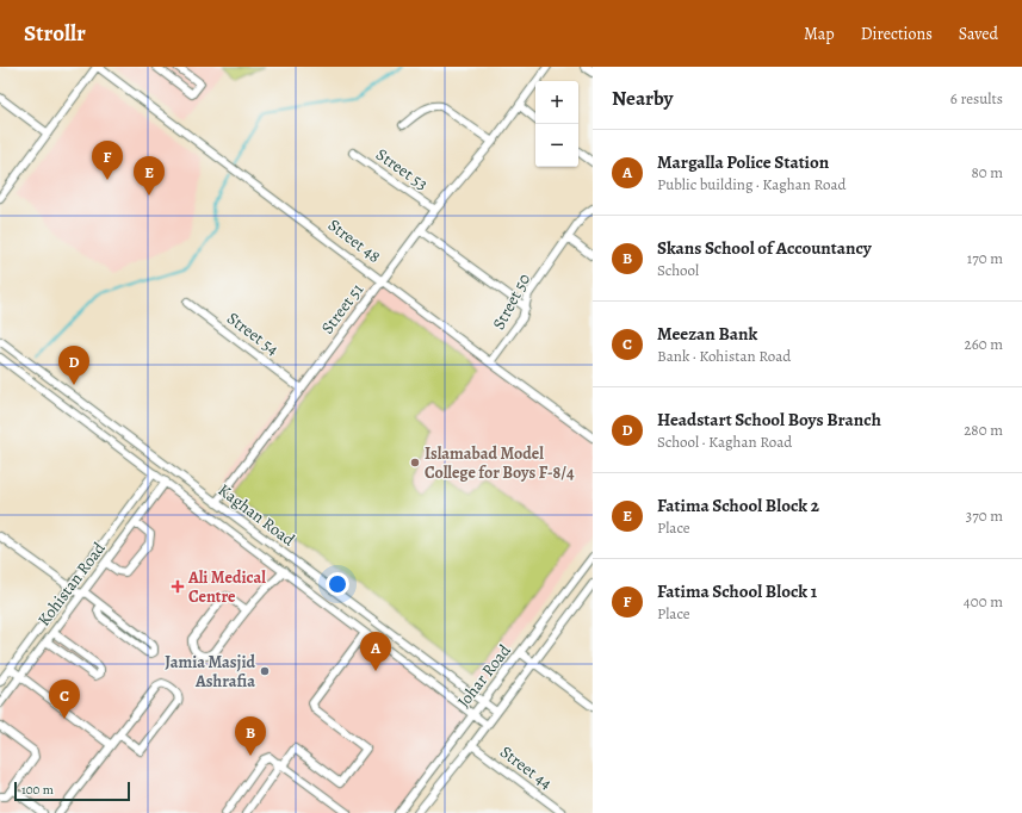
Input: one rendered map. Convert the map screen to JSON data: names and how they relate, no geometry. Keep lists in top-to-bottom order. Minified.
{"streets":{"street":["Street 53","Street 48","Street 50","Street 51","Street 54","Kaghan Road","Kohistan Road","Johar Road","Street 44"]},"crossings":[["Street 53","Street 51"],["Street 48","Street 50"],["Street 48","Street 51"],["Street 51","Street 54"],["Street 51","Kaghan Road"],["Kaghan Road","Kohistan Road"],["Kaghan Road","Johar Road"],["Johar Road","Street 44"]],"places":{"other":["Islamabad Model College for Boys F-8/4","Jamia Masjid Ashrafia"],"health":["Ali Medical Centre"]},"scale_bar":"100 m","page":{"header":"Strollr","nav":["Map","Directions","Saved"],"heading":["Nearby","6 results"],"map_buttons":["+","−"],"list":[{"mark":"A","name":"Margalla Police Station","note":"Public building · Kaghan Road","value":"80 m"},{"mark":"B","name":"Skans School of Accountancy","note":"School","value":"170 m"},{"mark":"C","name":"Meezan Bank","note":"Bank · Kohistan Road","value":"260 m"},{"mark":"D","name":"Headstart School Boys Branch","note":"School · Kaghan Road","value":"280 m"},{"mark":"E","name":"Fatima School Block 2","note":"Place","value":"370 m"},{"mark":"F","name":"Fatima School Block 1","note":"Place","value":"400 m"}],"pins":["F","E","D","A","C","B"],"scale":"100 m"}}
